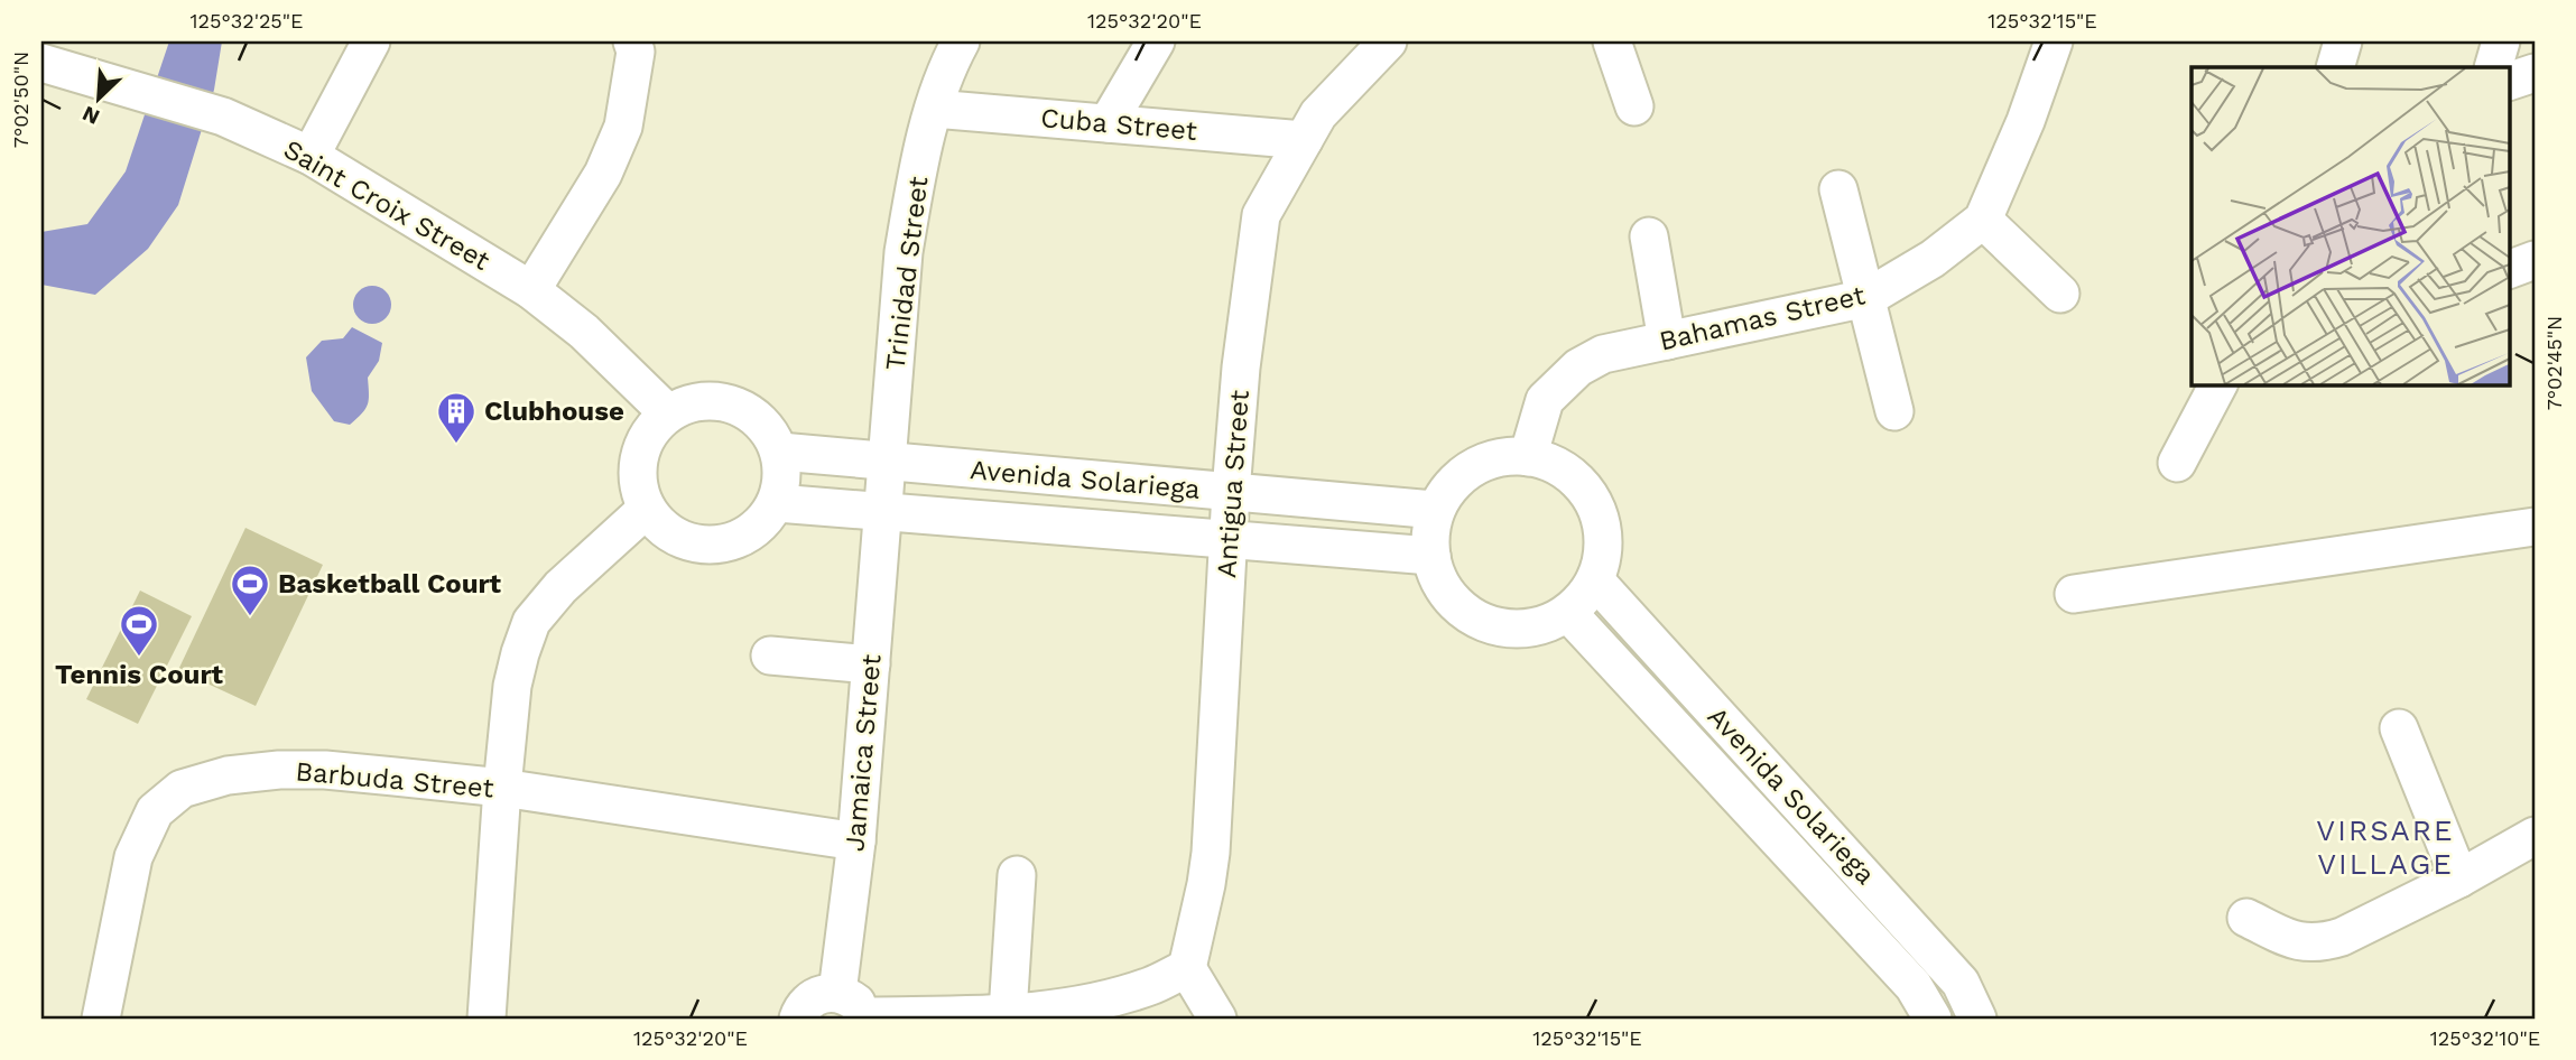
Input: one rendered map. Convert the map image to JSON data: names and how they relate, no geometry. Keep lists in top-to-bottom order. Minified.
{"streets":{"street":["Cuba Street","Saint Croix Street","Trinidad Street","Bahamas Street","Avenida Solariega","Antigua Street","Jamaica Street","Barbuda Street"]},"crossings":[["Cuba Street","Trinidad Street"],["Cuba Street","Antigua Street"],["Saint Croix Street","Avenida Solariega"],["Trinidad Street","Avenida Solariega"],["Trinidad Street","Jamaica Street"],["Bahamas Street","Avenida Solariega"],["Avenida Solariega","Antigua Street"],["Avenida Solariega","Jamaica Street"],["Jamaica Street","Barbuda Street"]],"districts":["VIRSARE VILLAGE"],"places":{"building":["Clubhouse"],"sports":["Basketball Court","Tennis Court"]},"north":"bottom left","coordinates":["125°32'25\"E","125°32'20\"E","125°32'15\"E","7°02'50\"N","7°02'45\"N","125°32'10\"E"]}
